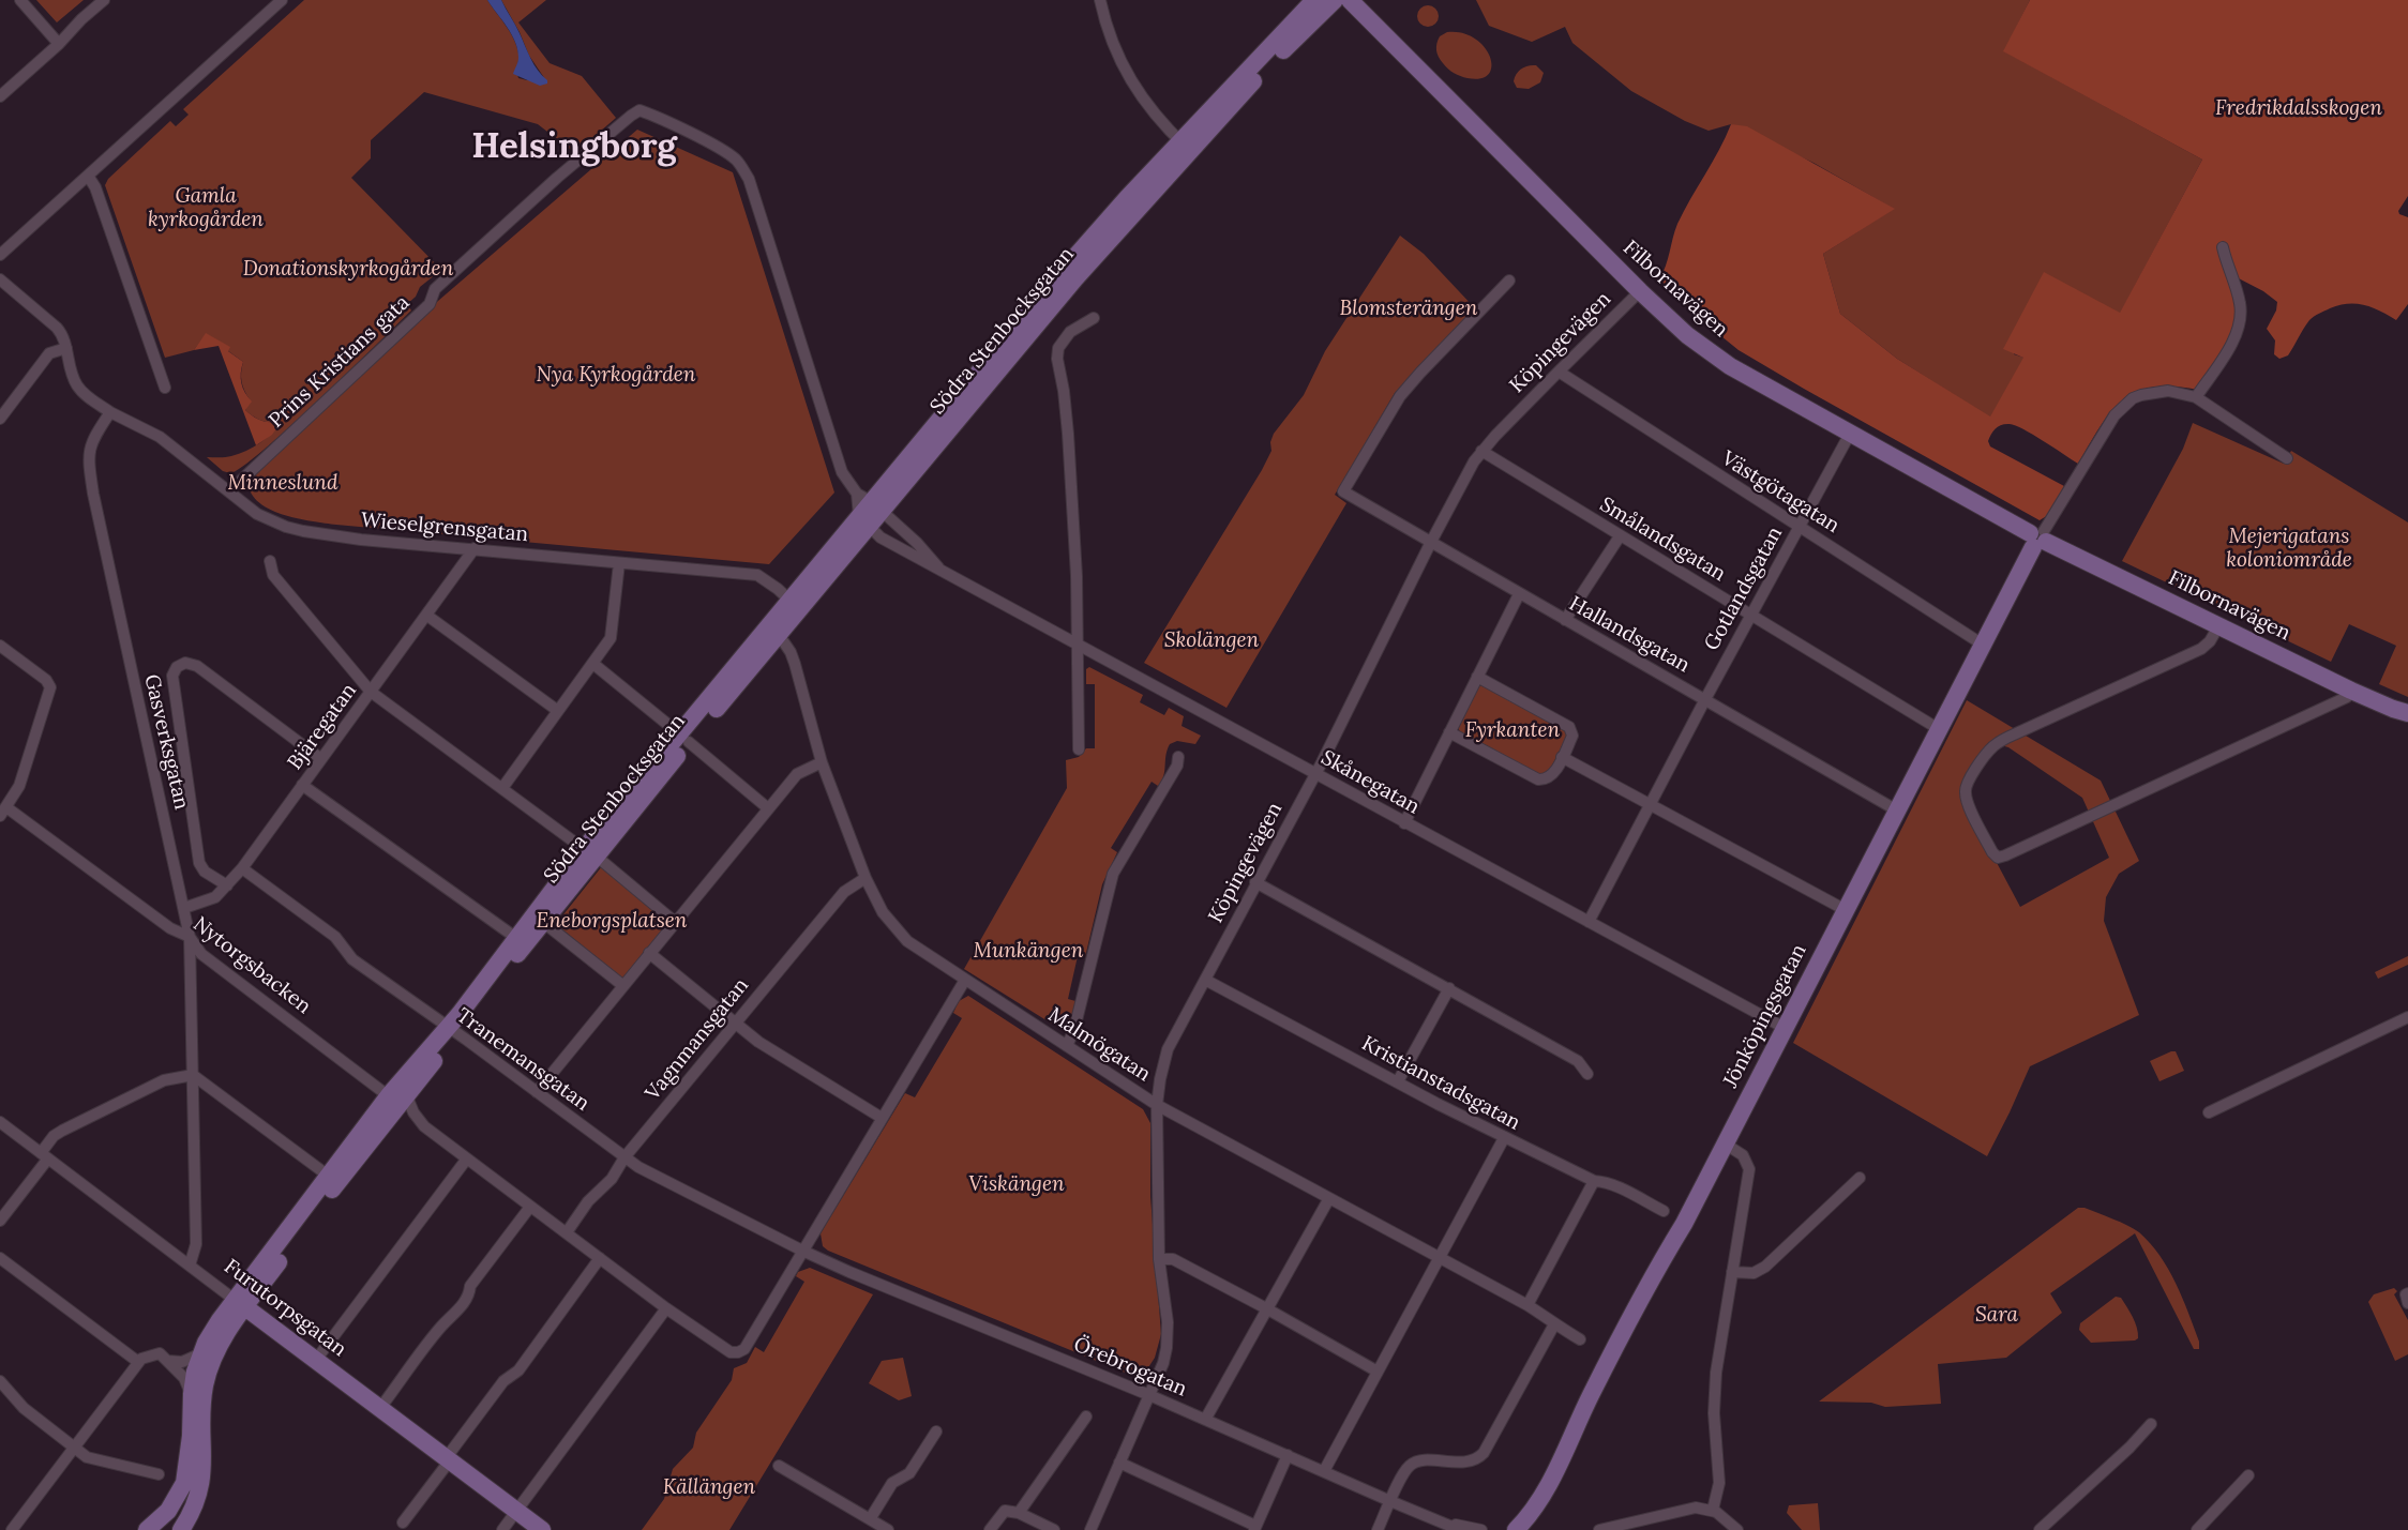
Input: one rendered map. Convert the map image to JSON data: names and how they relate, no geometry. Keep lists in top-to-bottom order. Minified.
{"streets":{"street":["Filbornavägen","Södra Stenbocksgatan","Köpingevägen","Prins Kristians gata","Västgötagatan","Wieselgrensgatan","Smålandsgatan","Gotlandsgatan","Hallandsgatan","Bjäregatan","Gasverksgatan","Skånegatan","Nytorgsbacken","Jönköpingsgatan","Vagnmansgatan","Malmögatan","Tranemansgatan","Kristianstadsgatan","Furutorpsgatan","Örebrogatan"]},"crossings":[["Filbornavägen","Köpingevägen"],["Filbornavägen","Gotlandsgatan"],["Filbornavägen","Jönköpingsgatan"],["Södra Stenbocksgatan","Wieselgrensgatan"],["Södra Stenbocksgatan","Skånegatan"],["Södra Stenbocksgatan","Nytorgsbacken"],["Södra Stenbocksgatan","Malmögatan"],["Södra Stenbocksgatan","Tranemansgatan"],["Södra Stenbocksgatan","Furutorpsgatan"],["Köpingevägen","Västgötagatan"],["Köpingevägen","Smålandsgatan"],["Köpingevägen","Hallandsgatan"],["Köpingevägen","Skånegatan"],["Köpingevägen","Malmögatan"],["Köpingevägen","Kristianstadsgatan"],["Köpingevägen","Örebrogatan"],["Prins Kristians gata","Wieselgrensgatan"],["Prins Kristians gata","Skånegatan"],["Västgötagatan","Gotlandsgatan"],["Västgötagatan","Jönköpingsgatan"],["Wieselgrensgatan","Bjäregatan"],["Wieselgrensgatan","Gasverksgatan"],["Smålandsgatan","Gotlandsgatan"],["Smålandsgatan","Jönköpingsgatan"],["Gotlandsgatan","Hallandsgatan"],["Gotlandsgatan","Skånegatan"],["Hallandsgatan","Jönköpingsgatan"],["Bjäregatan","Gasverksgatan"],["Bjäregatan","Tranemansgatan"],["Gasverksgatan","Nytorgsbacken"],["Gasverksgatan","Furutorpsgatan"],["Skånegatan","Jönköpingsgatan"],["Vagnmansgatan","Malmögatan"],["Vagnmansgatan","Tranemansgatan"],["Tranemansgatan","Örebrogatan"]],"districts":["Helsingborg"],"parks":["Fredrikdalsskogen","Gamla kyrkogården","Donationskyrkogården","Blomsterängen","Nya Kyrkogården","Minneslund","Mejerigatans koloniområde","Skolängen","Fyrkanten","Eneborgsplatsen","Munkängen","Viskängen","Sara","Källängen"]}
